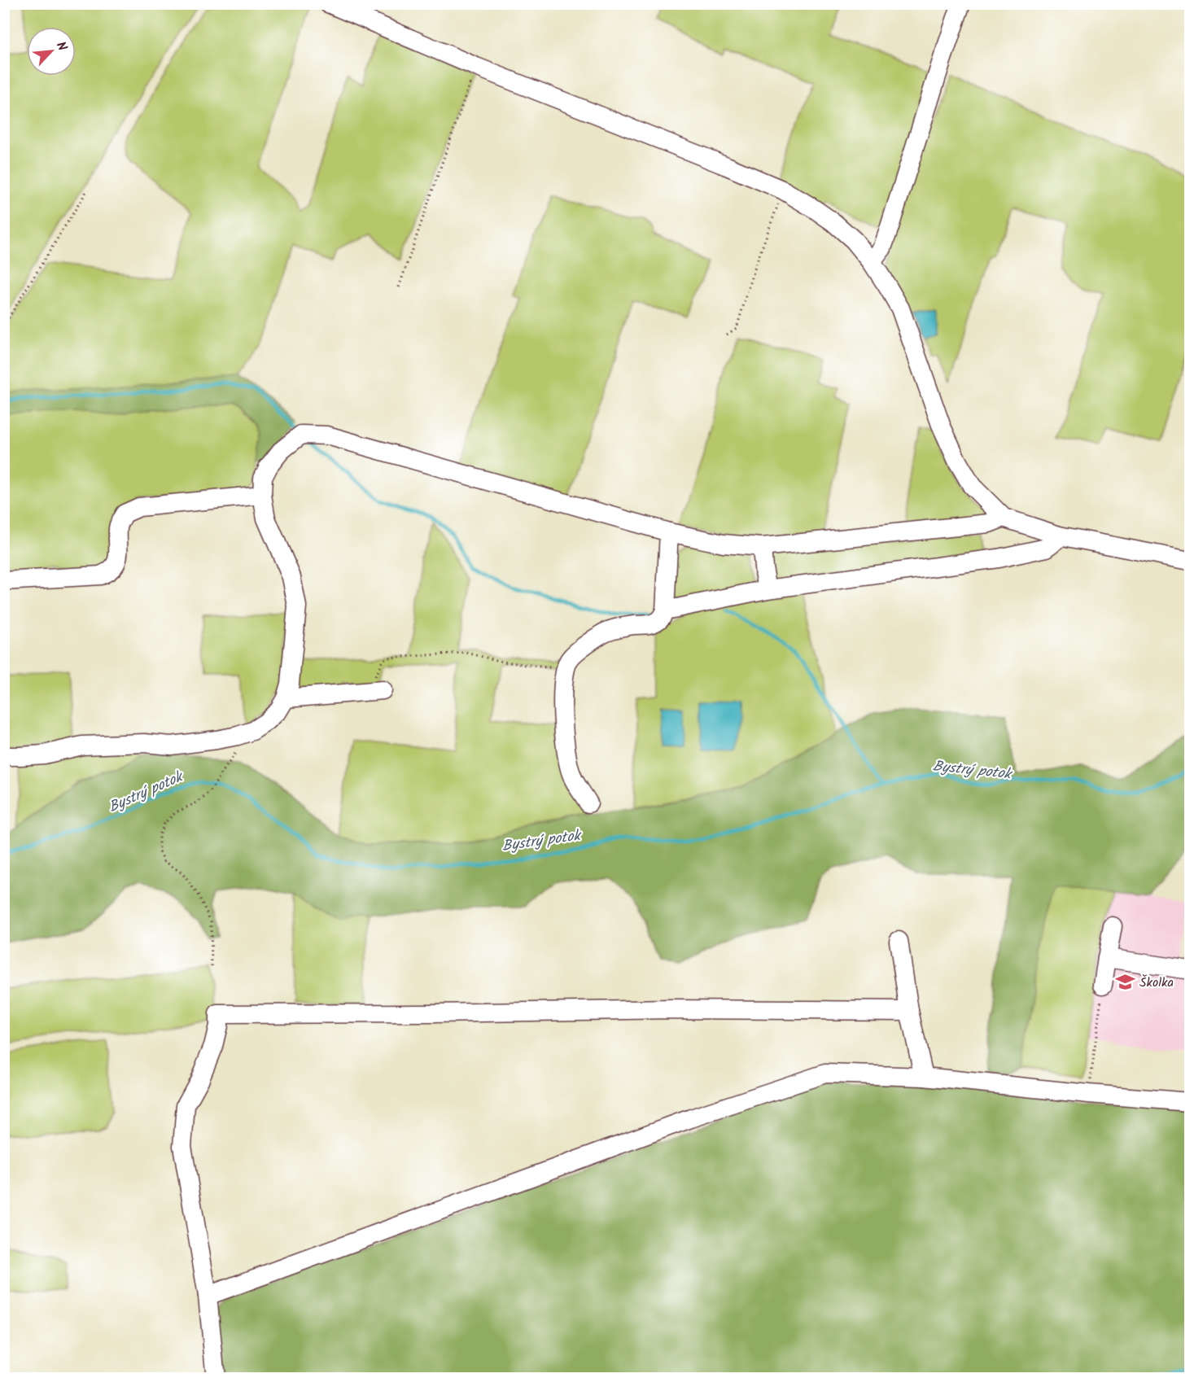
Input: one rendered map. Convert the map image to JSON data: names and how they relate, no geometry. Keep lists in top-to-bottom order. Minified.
{"water":["Bystrý potok"],"places":{"school or university":["Školka"]},"north":"top right"}
